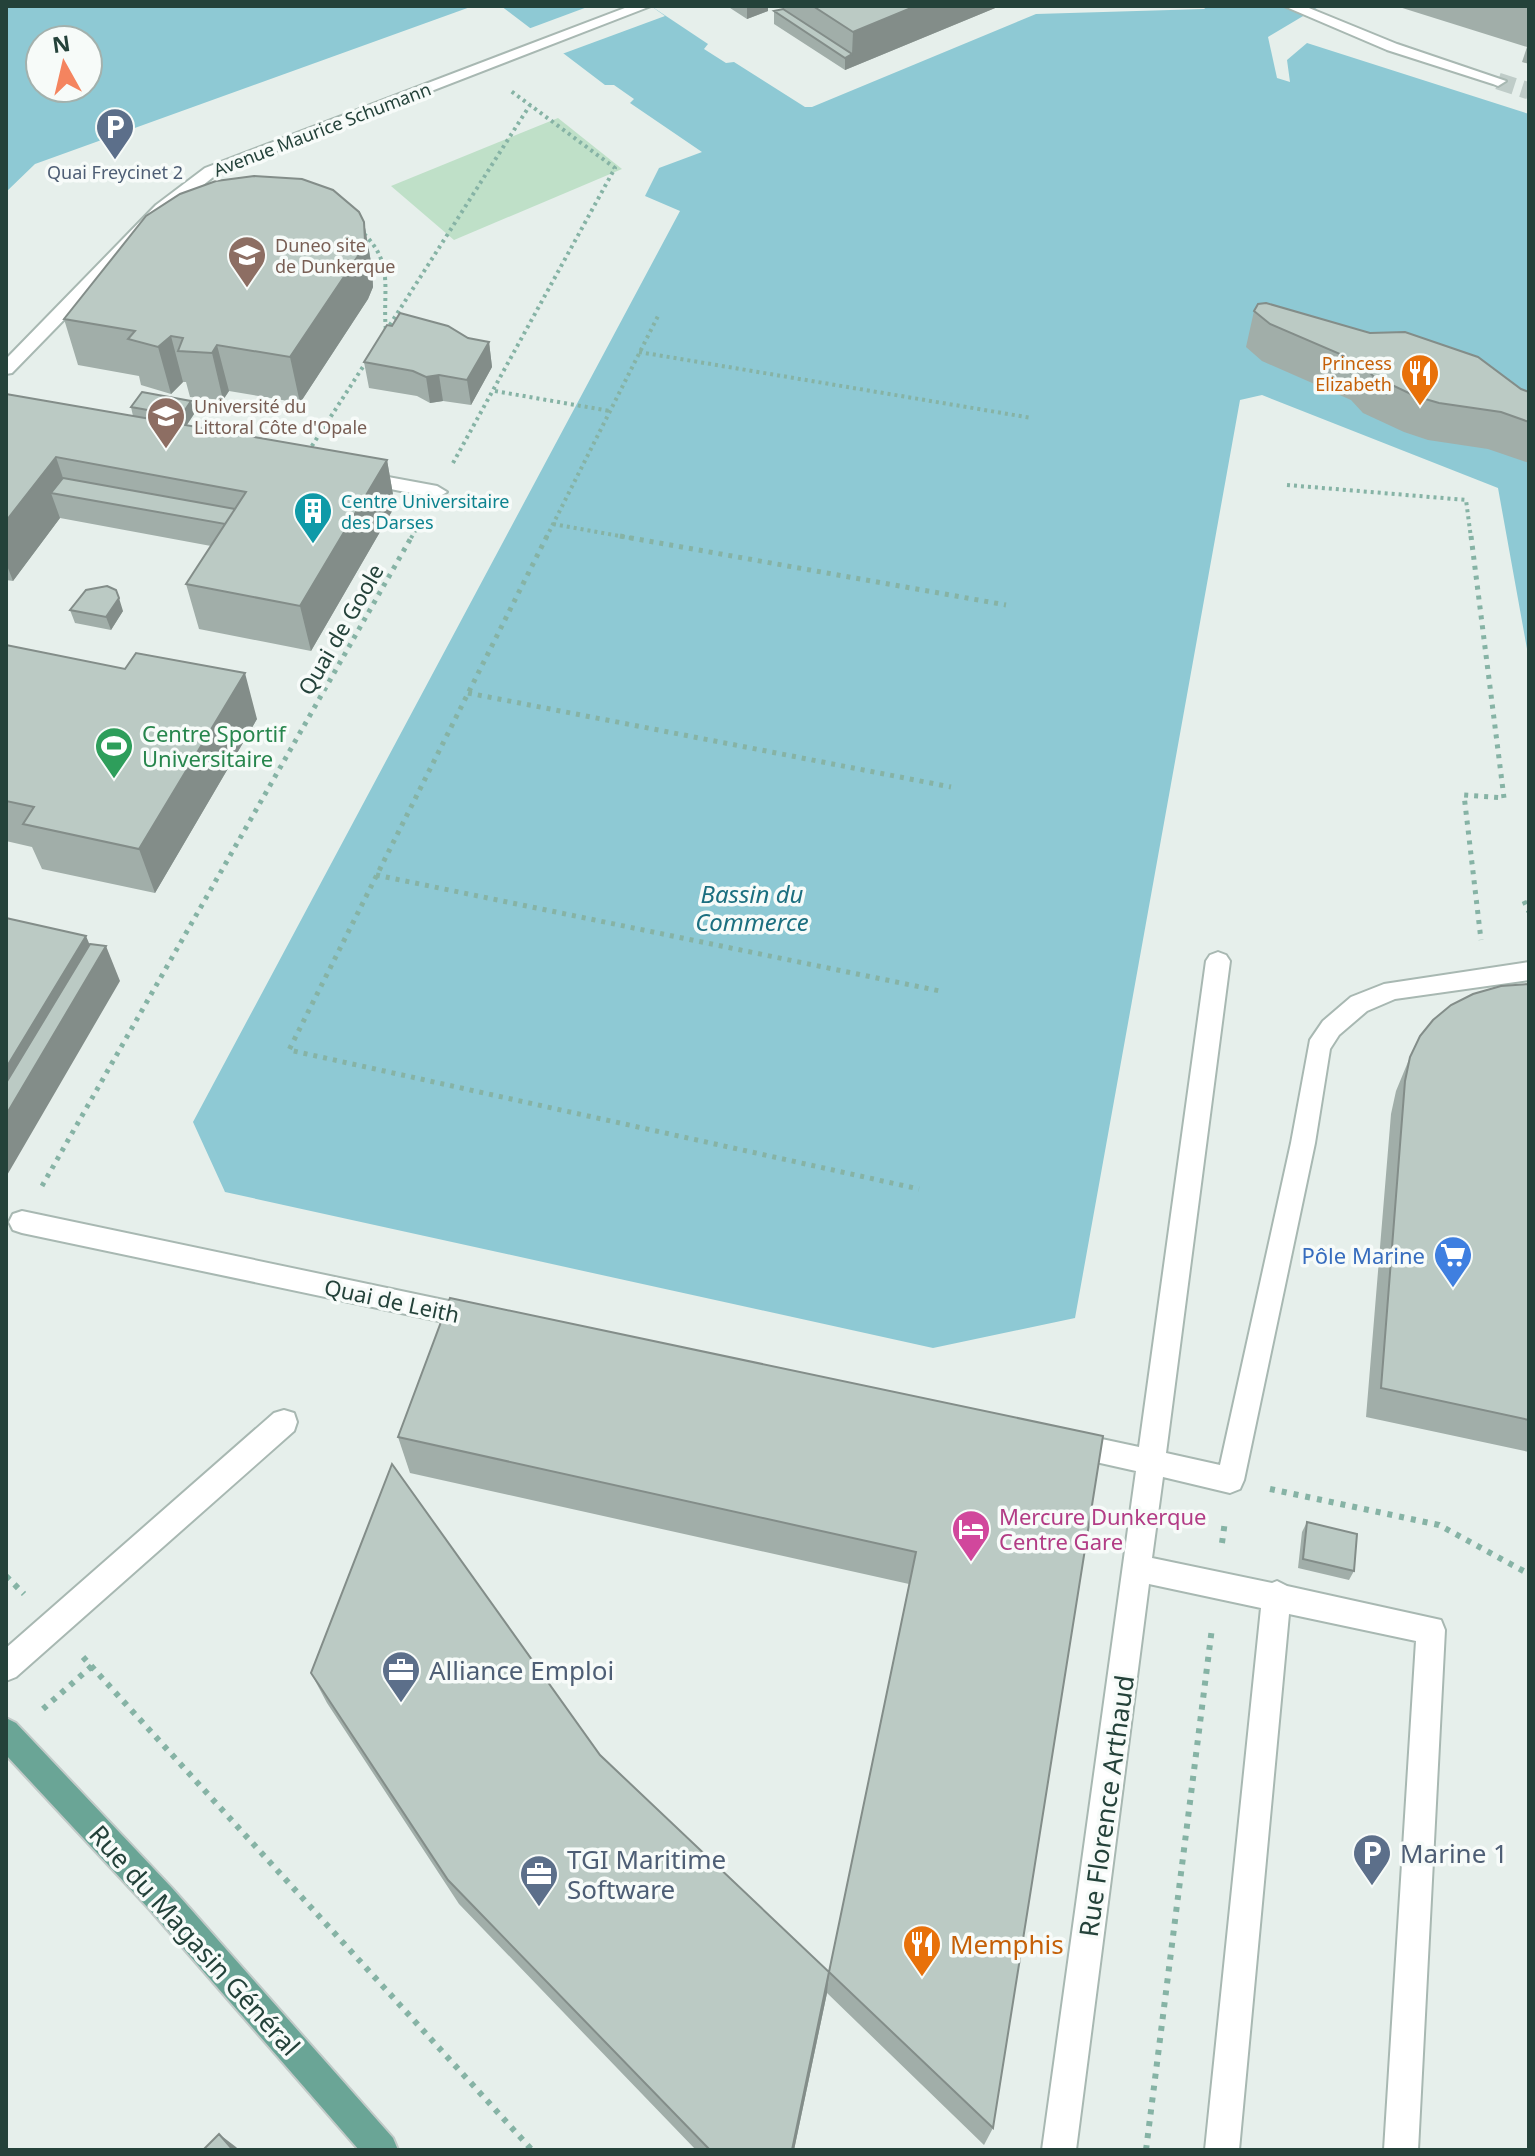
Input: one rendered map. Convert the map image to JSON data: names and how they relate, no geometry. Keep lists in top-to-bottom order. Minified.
{"streets":{"main road":["Rue du Magasin Général"],"street":["Avenue Maurice Schumann","Quai de Leith","Rue Florence Arthaud"],"path":["Quai de Goole"]},"crossings":[["Avenue Maurice Schumann","Quai de Goole"],["Quai de Goole","Quai de Leith"]],"water":["Bassin du Commerce"],"places":{"parking":["Quai Freycinet 2","Marine 1"],"school or university":["Duneo site de Dunkerque","Université du Littoral Côte d'Opale"],"restaurant":["Princess Elizabeth","Memphis"],"building":["Centre Universitaire des Darses"],"sports":["Centre Sportif Universitaire"],"supermarket":["Pôle Marine"],"hotel":["Mercure Dunkerque Centre Gare"],"office":["Alliance Emploi","TGI Maritime Software"]},"north":"top"}
